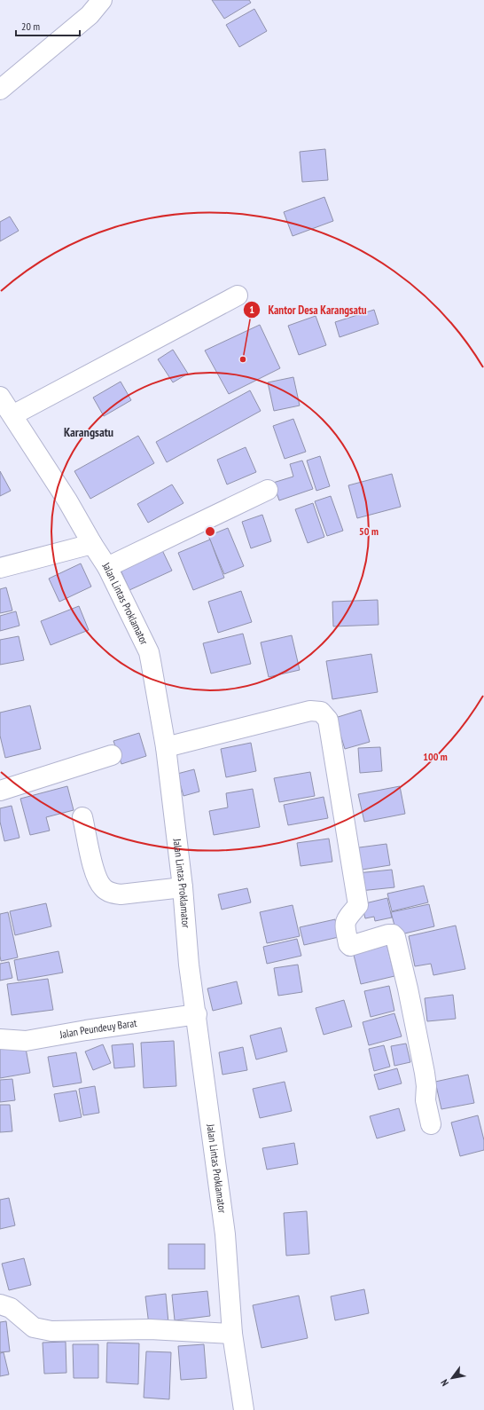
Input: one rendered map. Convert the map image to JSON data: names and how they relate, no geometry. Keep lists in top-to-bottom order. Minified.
{"streets":{"street":["Jalan Lintas Proklamator","Jalan Peundeuy Barat"]},"crossings":[["Jalan Lintas Proklamator","Jalan Peundeuy Barat"]],"districts":["Karangsatu"],"places":["Kantor Desa Karangsatu"],"scale_bar":"20 m","north":"bottom left","rings":["50 m","100 m"]}
